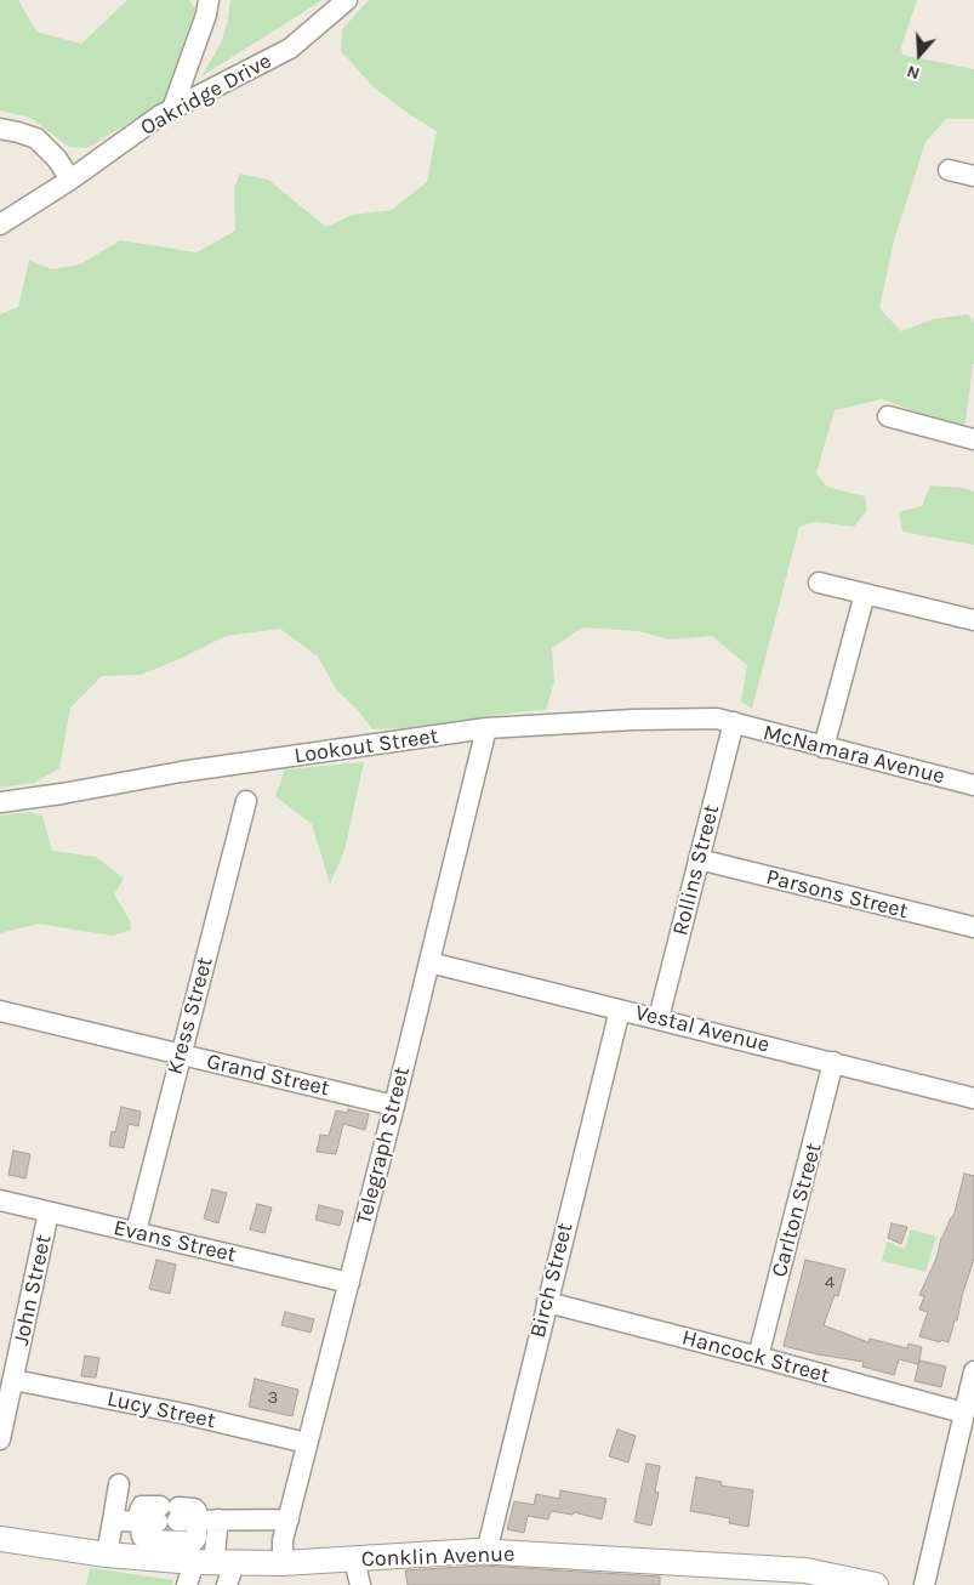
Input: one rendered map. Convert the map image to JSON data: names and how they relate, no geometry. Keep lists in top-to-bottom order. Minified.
{"streets":{"main road":["Conklin Avenue"],"street":["Oakridge Drive","Lookout Street","McNamara Avenue","Rollins Street","Parsons Street","Kress Street","Vestal Avenue","Grand Street","Telegraph Street","Carlton Street","Evans Street","Birch Street","John Street","Hancock Street","Lucy Street"]},"crossings":[["Lookout Street","McNamara Avenue"],["Lookout Street","Rollins Street"],["Lookout Street","Telegraph Street"],["McNamara Avenue","Rollins Street"],["Rollins Street","Parsons Street"],["Rollins Street","Vestal Avenue"],["Kress Street","Grand Street"],["Kress Street","Evans Street"],["Vestal Avenue","Telegraph Street"],["Vestal Avenue","Carlton Street"],["Vestal Avenue","Birch Street"],["Grand Street","Telegraph Street"],["Telegraph Street","Evans Street"],["Telegraph Street","Lucy Street"],["Telegraph Street","Conklin Avenue"],["Carlton Street","Hancock Street"],["Evans Street","John Street"],["Birch Street","Hancock Street"],["Birch Street","Conklin Avenue"],["John Street","Lucy Street"]],"house_numbers":["4","3"],"north":"bottom"}
